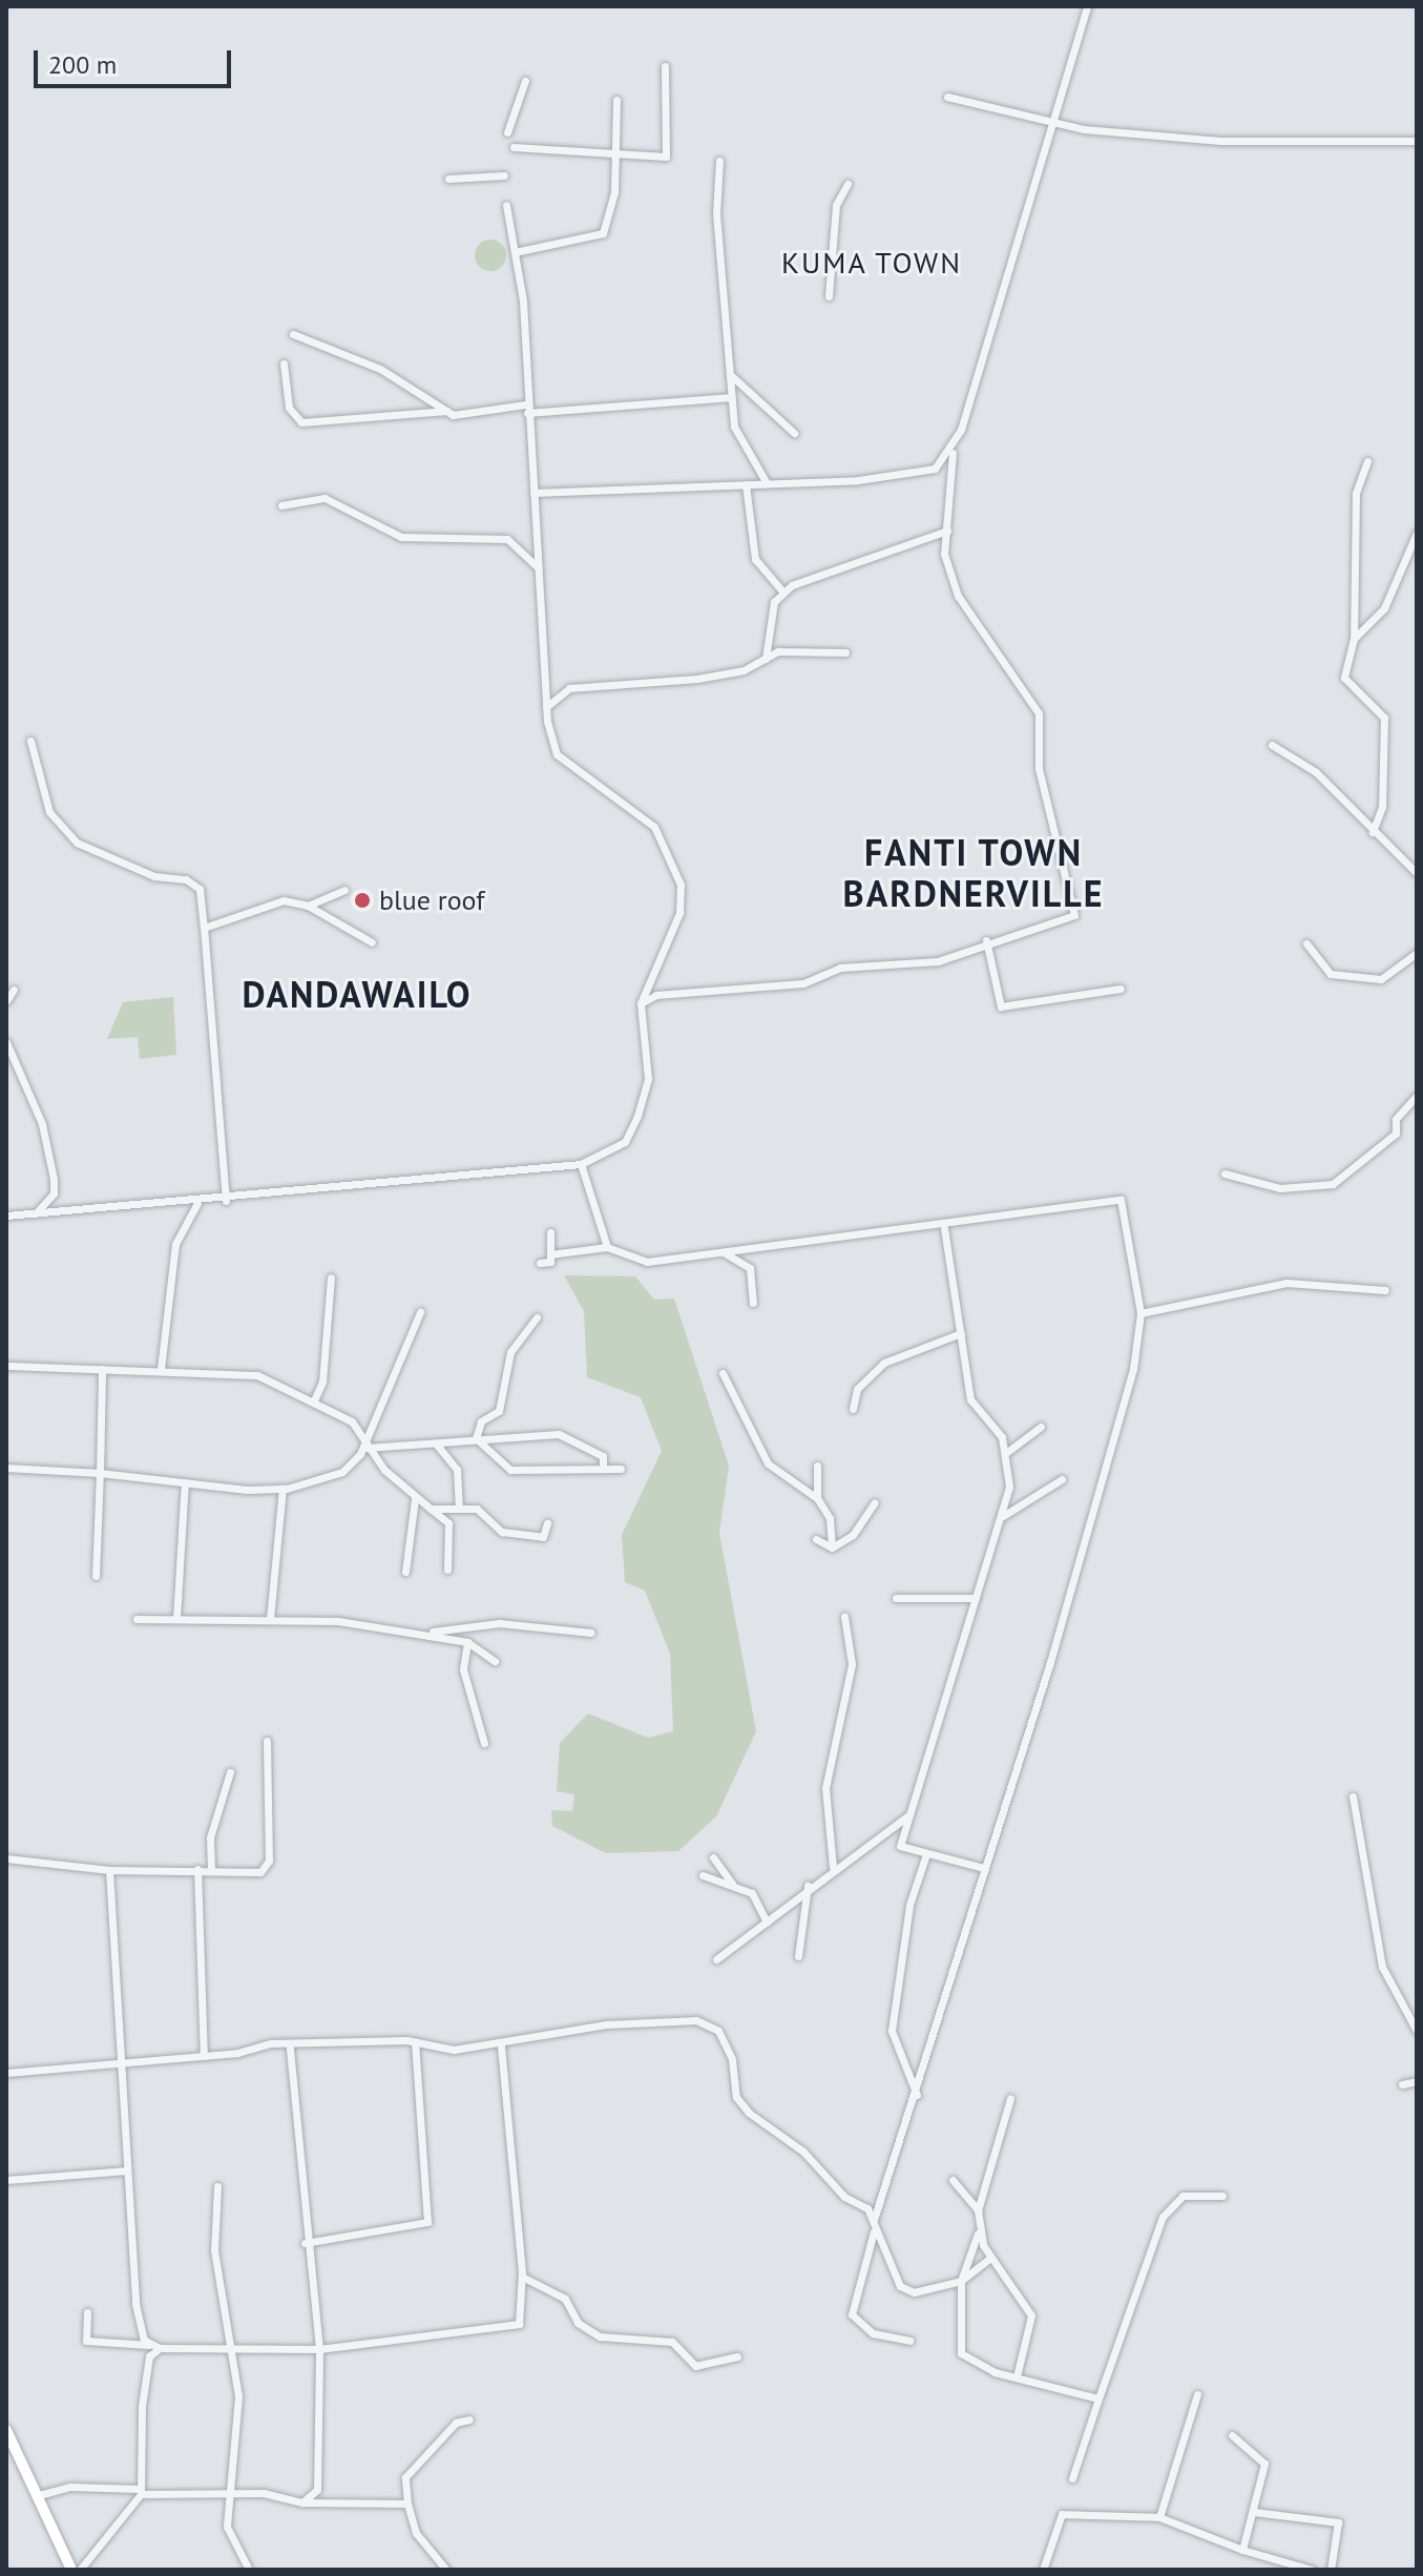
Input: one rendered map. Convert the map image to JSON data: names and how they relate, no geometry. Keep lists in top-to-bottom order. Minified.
{"districts":["KUMA TOWN","FANTI TOWN BARDNERVILLE","DANDAWAILO"],"places":["blue roof"],"scale_bar":"200 m"}
